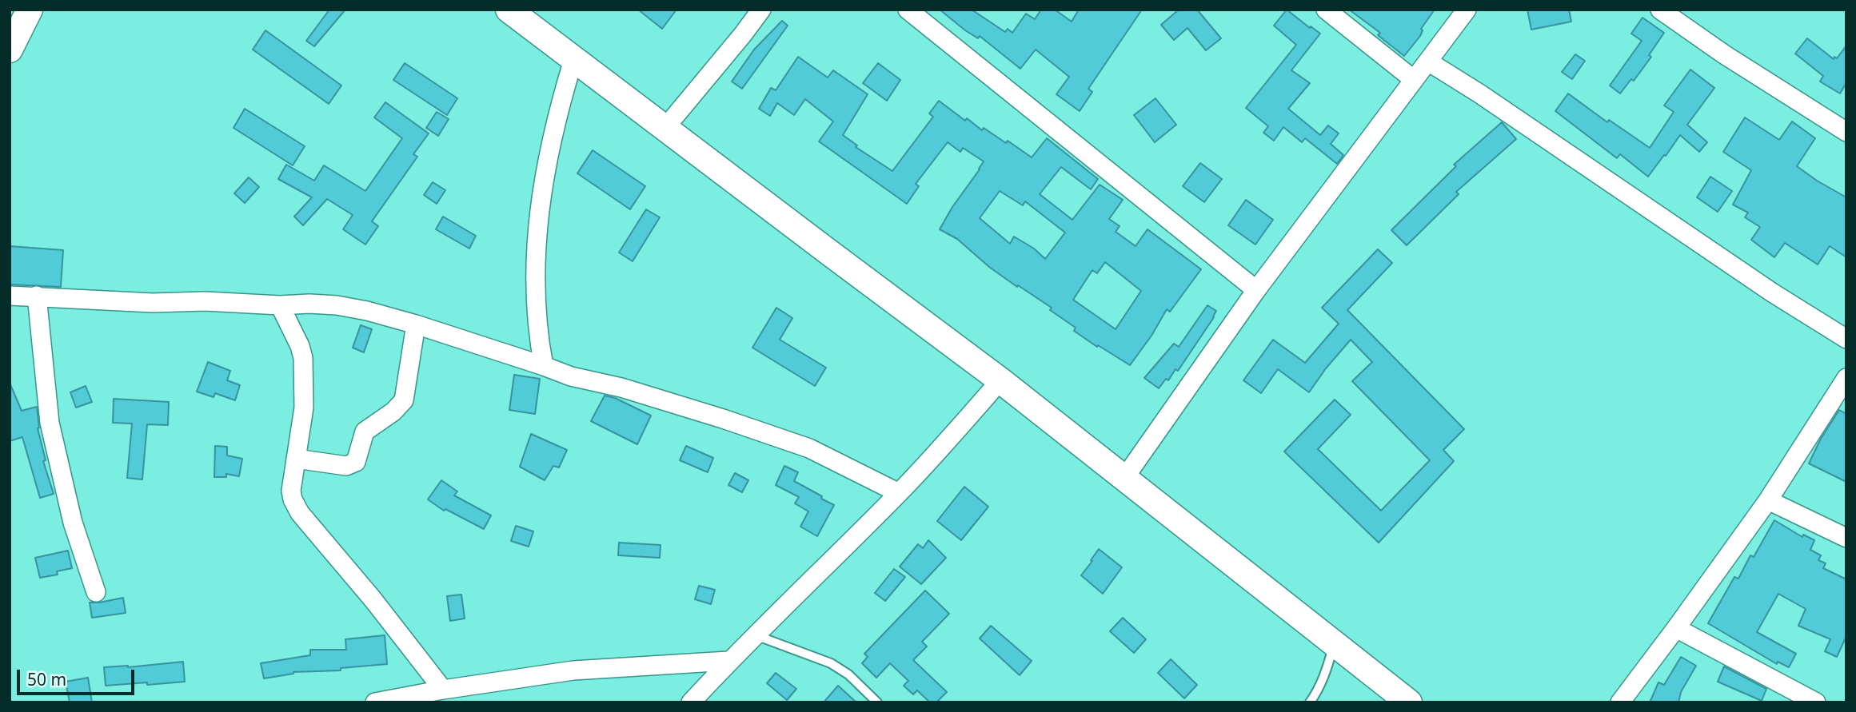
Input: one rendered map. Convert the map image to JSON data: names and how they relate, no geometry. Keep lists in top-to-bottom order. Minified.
{"scale_bar":"50 m"}
